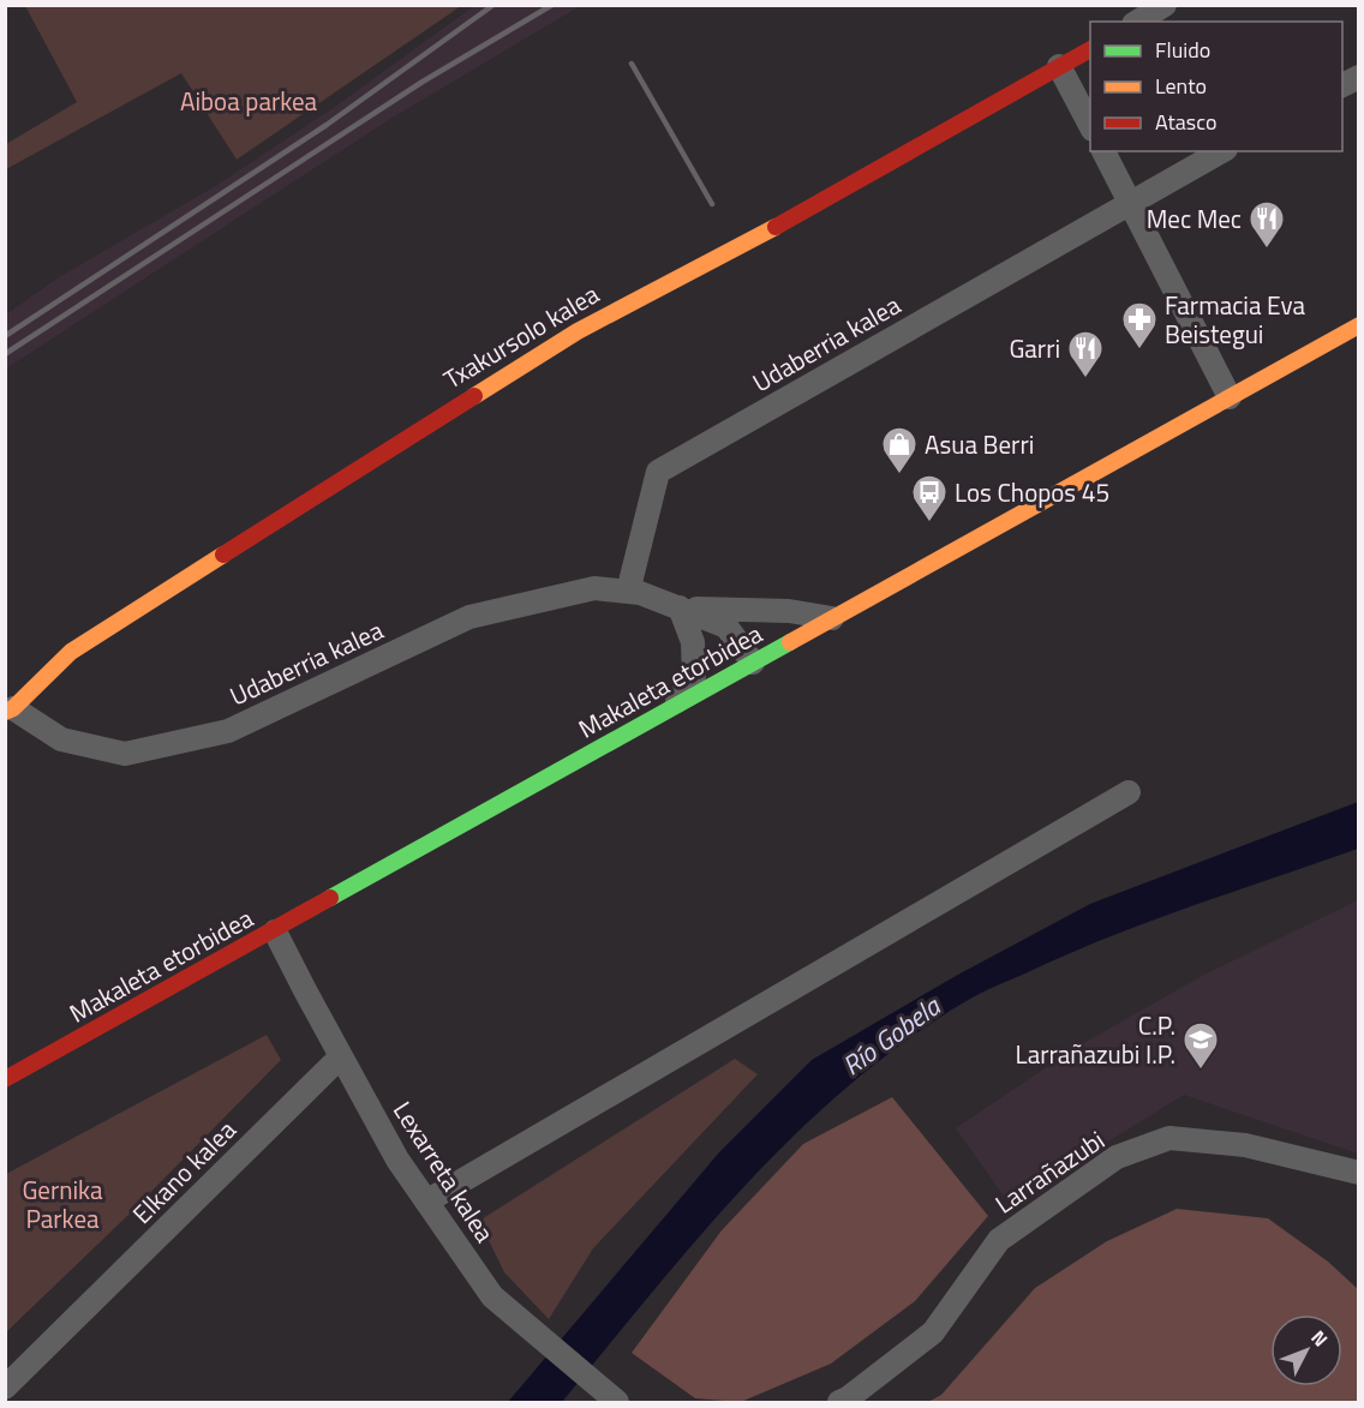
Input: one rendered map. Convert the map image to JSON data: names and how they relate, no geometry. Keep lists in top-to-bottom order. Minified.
{"streets":{"street":["Txakursolo kalea","Udaberria kalea","Makaleta etorbidea","Elkano kalea","Lexarreta kalea","Larrañazubi"]},"crossings":[["Txakursolo kalea","Udaberria kalea"],["Udaberria kalea","Makaleta etorbidea"],["Makaleta etorbidea","Lexarreta kalea"],["Elkano kalea","Lexarreta kalea"]],"water":["Río Gobela"],"parks":["Aiboa parkea","Gernika Parkea"],"places":{"restaurant":["Mec Mec","Garri"],"pharmacy":["Farmacia Eva Beistegui"],"shop":["Asua Berri"],"bus stop":["Los Chopos 45"],"school or university":["C.P. Larrañazubi I.P."]},"legend":["Fluido","Lento","Atasco"],"north":"top right"}
